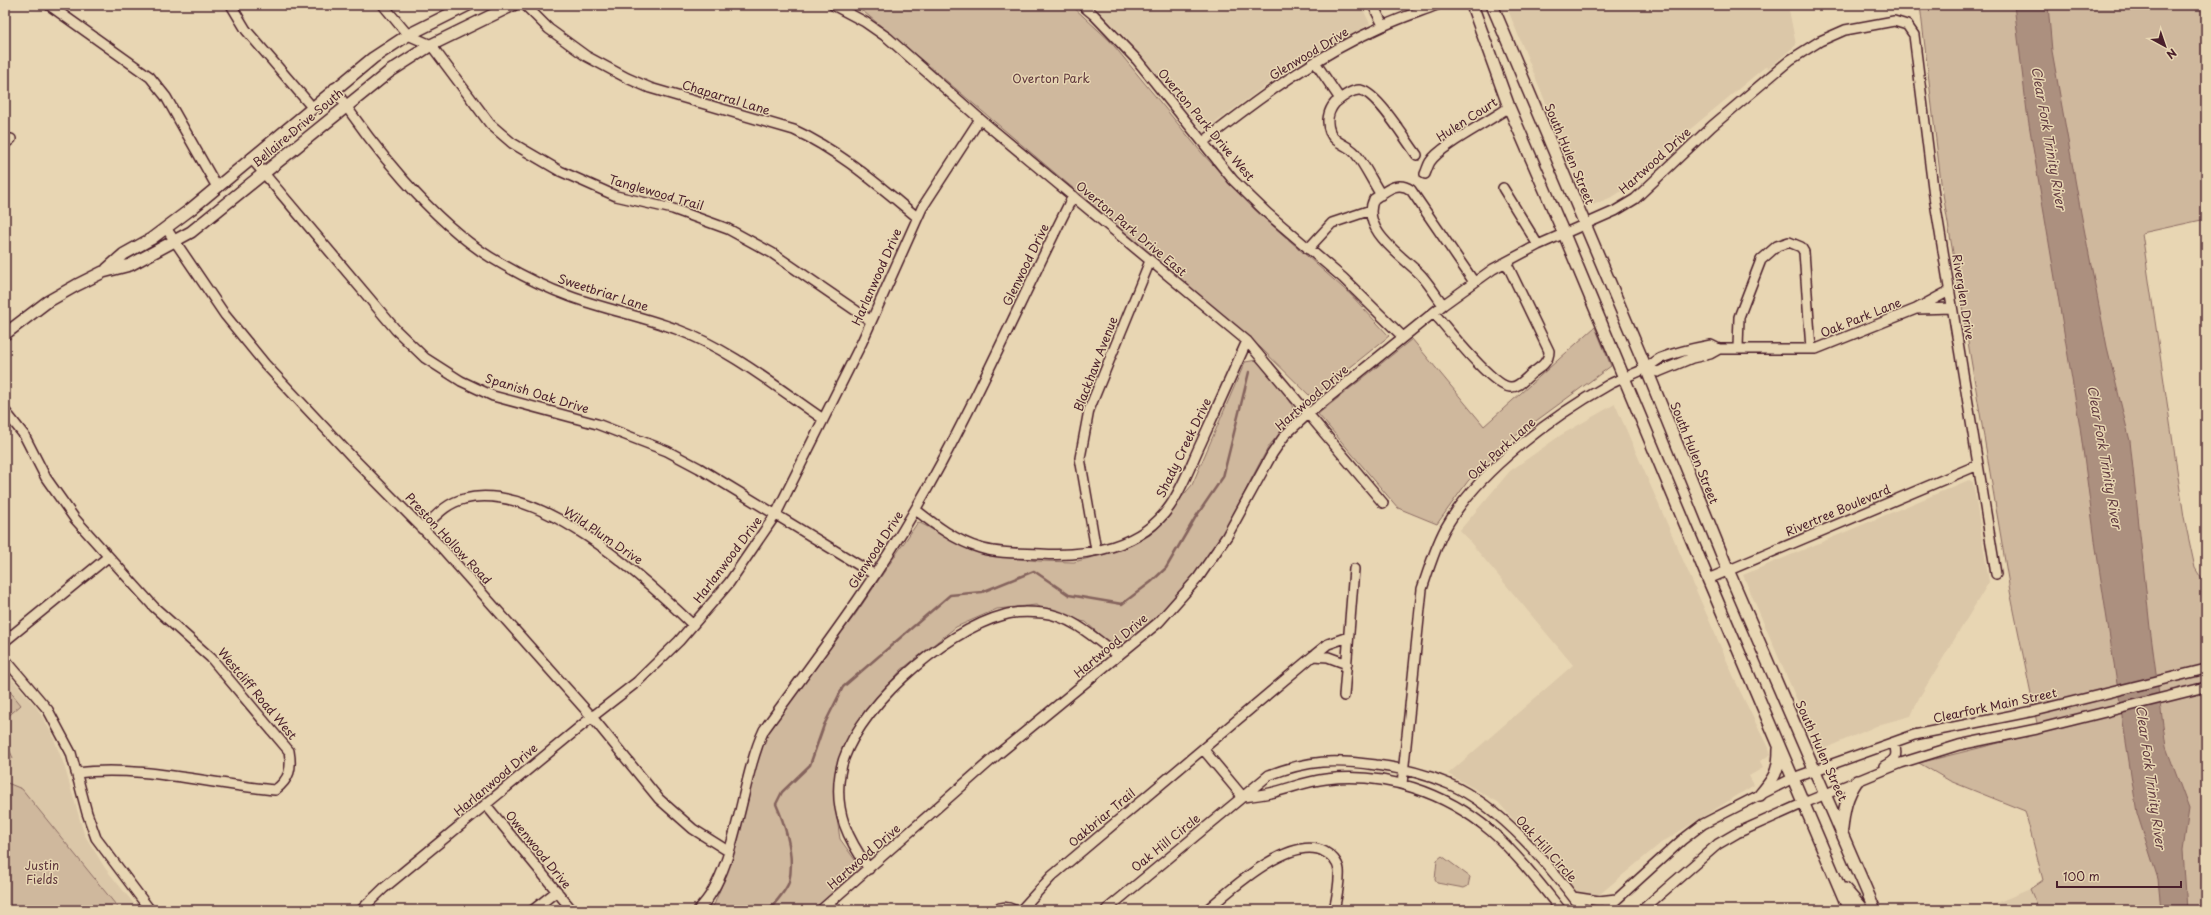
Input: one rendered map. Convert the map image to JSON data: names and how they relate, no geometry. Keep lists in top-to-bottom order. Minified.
{"streets":{"main road":["Bellaire Drive South","South Hulen Street"],"street":["Glenwood Drive","Chaparral Lane","Hulen Court","Overton Park Drive West","Hartwood Drive","Tanglewood Trail","Overton Park Drive East","Harlanwood Drive","Sweetbriar Lane","Riverglen Drive","Oak Park Lane","Blackhaw Avenue","Spanish Oak Drive","Shady Creek Drive","Rivertree Boulevard","Wild Plum Drive","Preston Hollow Road","Westcliff Road West","Clearfork Main Street","Oakbriar Trail","Oak Hill Circle","Owenwood Drive"]},"crossings":[["Glenwood Drive","Overton Park Drive West"],["Glenwood Drive","Overton Park Drive East"],["Glenwood Drive","Spanish Oak Drive"],["Glenwood Drive","Shady Creek Drive"],["Glenwood Drive","Preston Hollow Road"],["Chaparral Lane","Harlanwood Drive"],["Overton Park Drive West","Hartwood Drive"],["Bellaire Drive South","Tanglewood Trail"],["Bellaire Drive South","Sweetbriar Lane"],["Bellaire Drive South","Spanish Oak Drive"],["Bellaire Drive South","Preston Hollow Road"],["South Hulen Street","Hartwood Drive"],["South Hulen Street","Oak Park Lane"],["South Hulen Street","Rivertree Boulevard"],["South Hulen Street","Clearfork Main Street"],["Hartwood Drive","Overton Park Drive East"],["Hartwood Drive","Riverglen Drive"],["Tanglewood Trail","Harlanwood Drive"],["Overton Park Drive East","Harlanwood Drive"],["Overton Park Drive East","Blackhaw Avenue"],["Overton Park Drive East","Shady Creek Drive"],["Harlanwood Drive","Sweetbriar Lane"],["Harlanwood Drive","Spanish Oak Drive"],["Harlanwood Drive","Wild Plum Drive"],["Harlanwood Drive","Preston Hollow Road"],["Harlanwood Drive","Owenwood Drive"],["Riverglen Drive","Oak Park Lane"],["Riverglen Drive","Rivertree Boulevard"],["Oak Park Lane","Oak Hill Circle"],["Blackhaw Avenue","Shady Creek Drive"],["Wild Plum Drive","Preston Hollow Road"]],"water":["Clear Fork Trinity River"],"parks":["Overton Park","Justin Fields"],"scale_bar":"100 m","north":"bottom right"}
